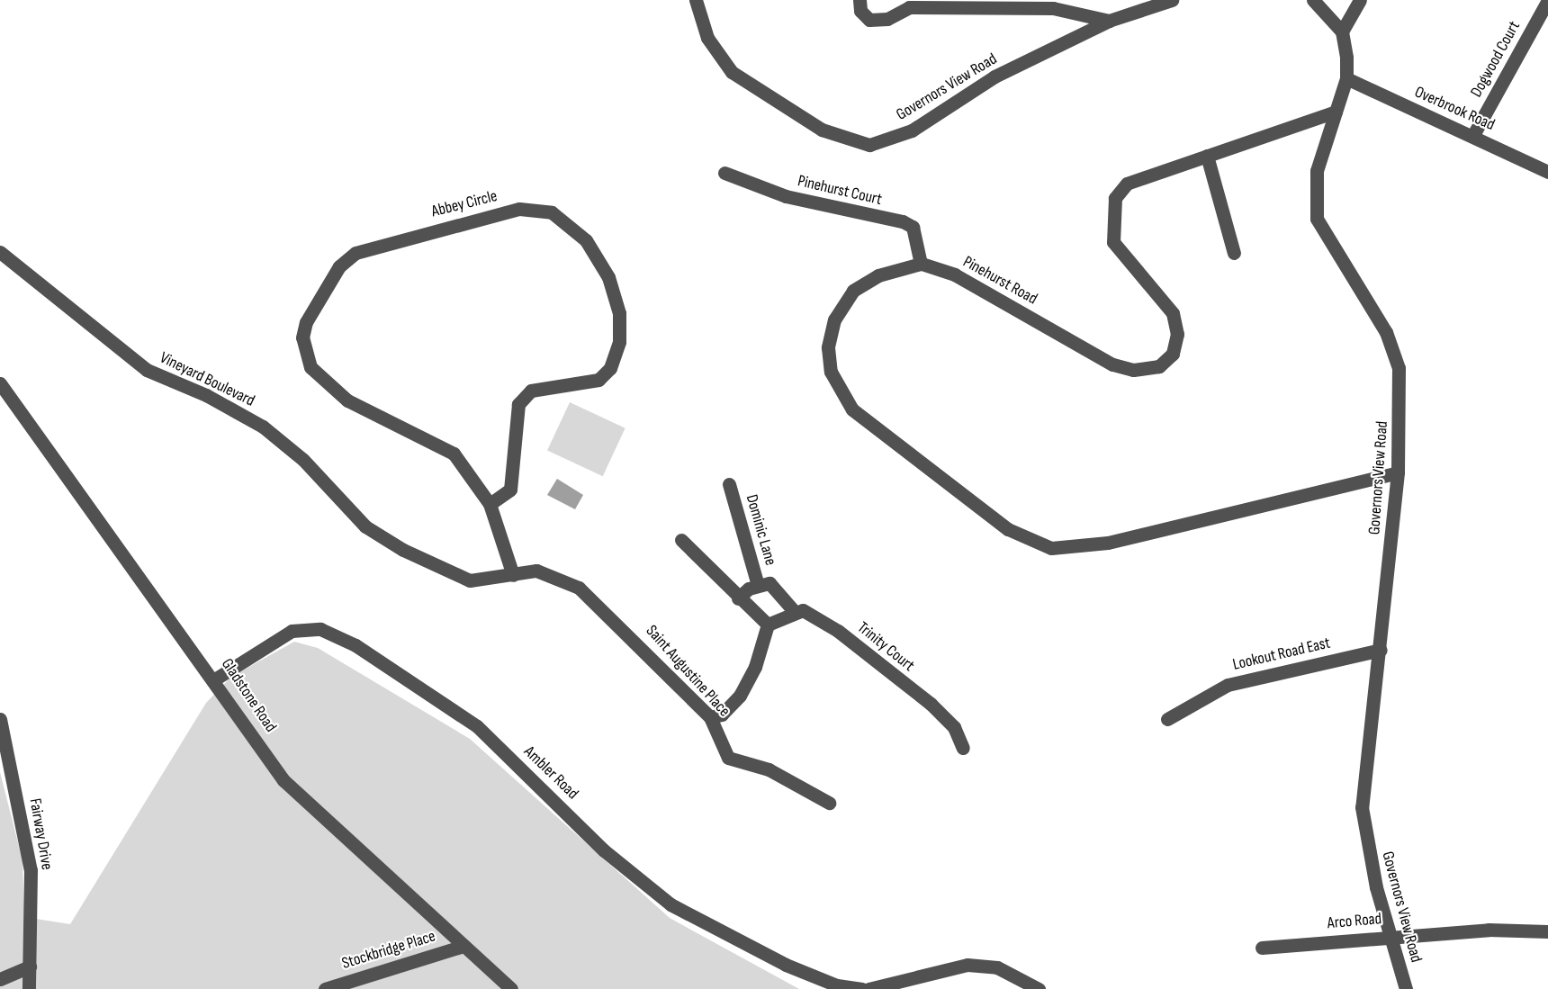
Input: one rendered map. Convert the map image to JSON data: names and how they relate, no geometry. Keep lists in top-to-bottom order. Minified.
{"streets":{"street":["Dogwood Court","Governors View Road","Overbrook Road","Pinehurst Court","Abbey Circle","Pinehurst Road","Vineyard Boulevard","Dominic Lane","Trinity Court","Lookout Road East","Saint Augustine Place","Gladstone Road","Ambler Road","Fairway Drive","Arco Road","Stockbridge Place"]},"crossings":[["Dogwood Court","Overbrook Road"],["Governors View Road","Overbrook Road"],["Governors View Road","Pinehurst Road"],["Governors View Road","Lookout Road East"],["Governors View Road","Arco Road"],["Pinehurst Court","Pinehurst Road"],["Abbey Circle","Vineyard Boulevard"],["Abbey Circle","Saint Augustine Place"],["Vineyard Boulevard","Saint Augustine Place"],["Gladstone Road","Ambler Road"],["Gladstone Road","Stockbridge Place"]]}
